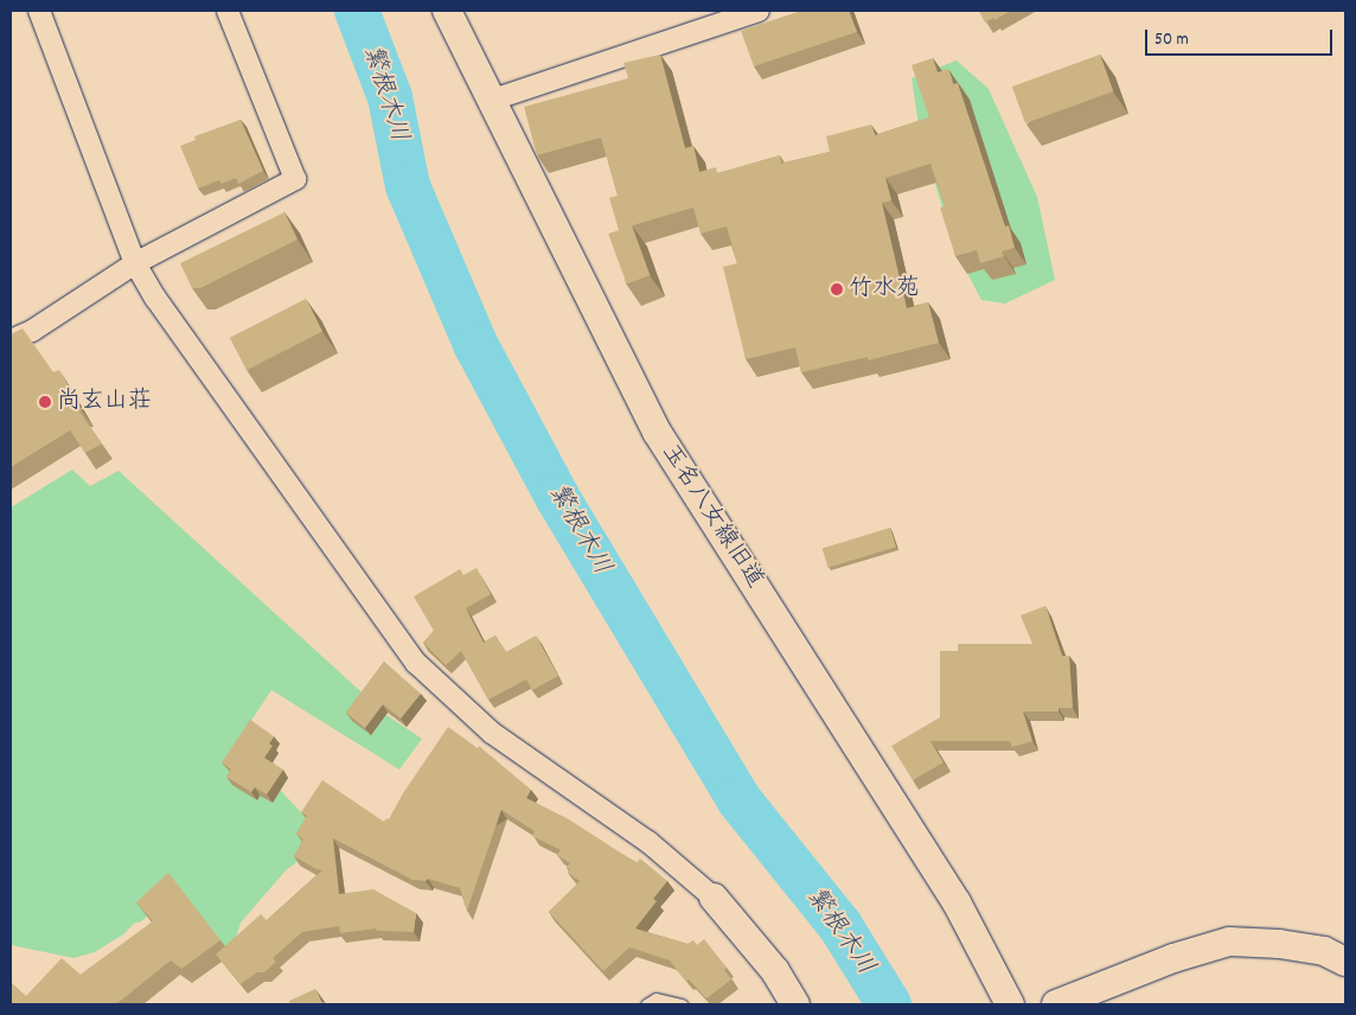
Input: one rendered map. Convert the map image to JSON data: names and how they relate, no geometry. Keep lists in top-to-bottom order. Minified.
{"streets":{"street":["玉名八女線旧道"]},"water":["繁根木川"],"places":["竹水苑","尚玄山荘"],"scale_bar":"50 m"}
